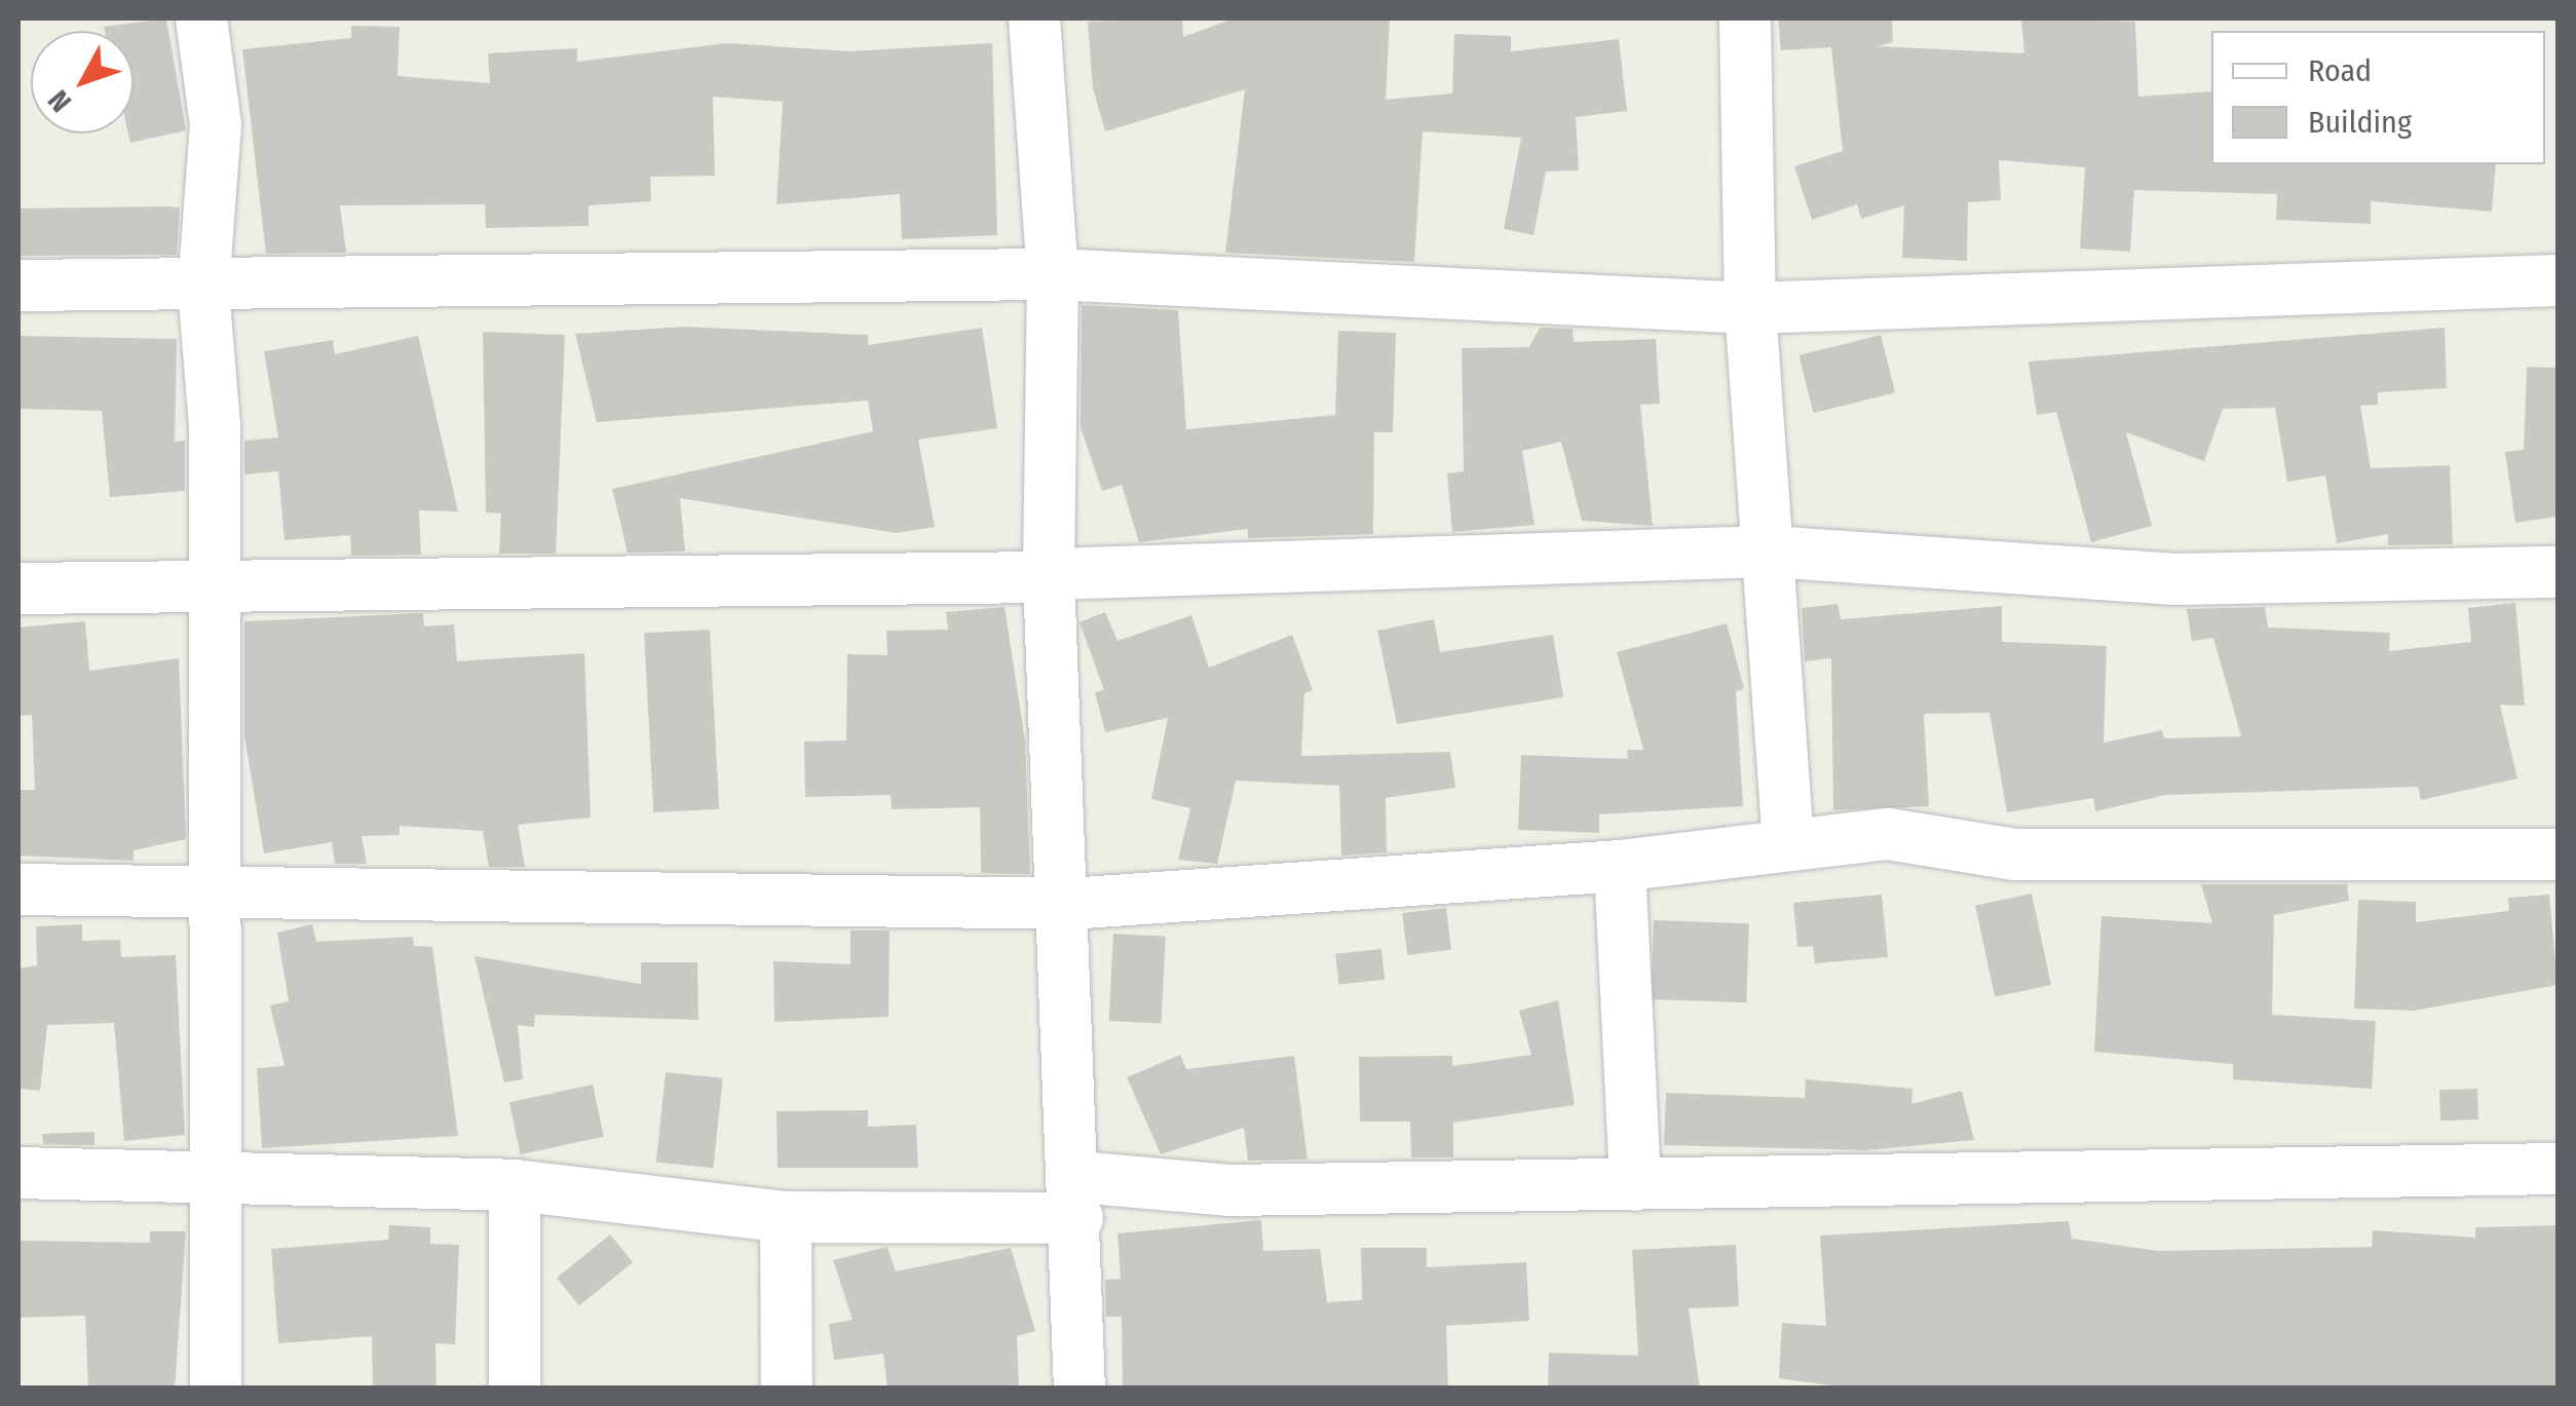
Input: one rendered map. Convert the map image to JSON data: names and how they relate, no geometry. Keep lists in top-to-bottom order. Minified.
{"legend":["Road","Building"],"north":"bottom left"}
